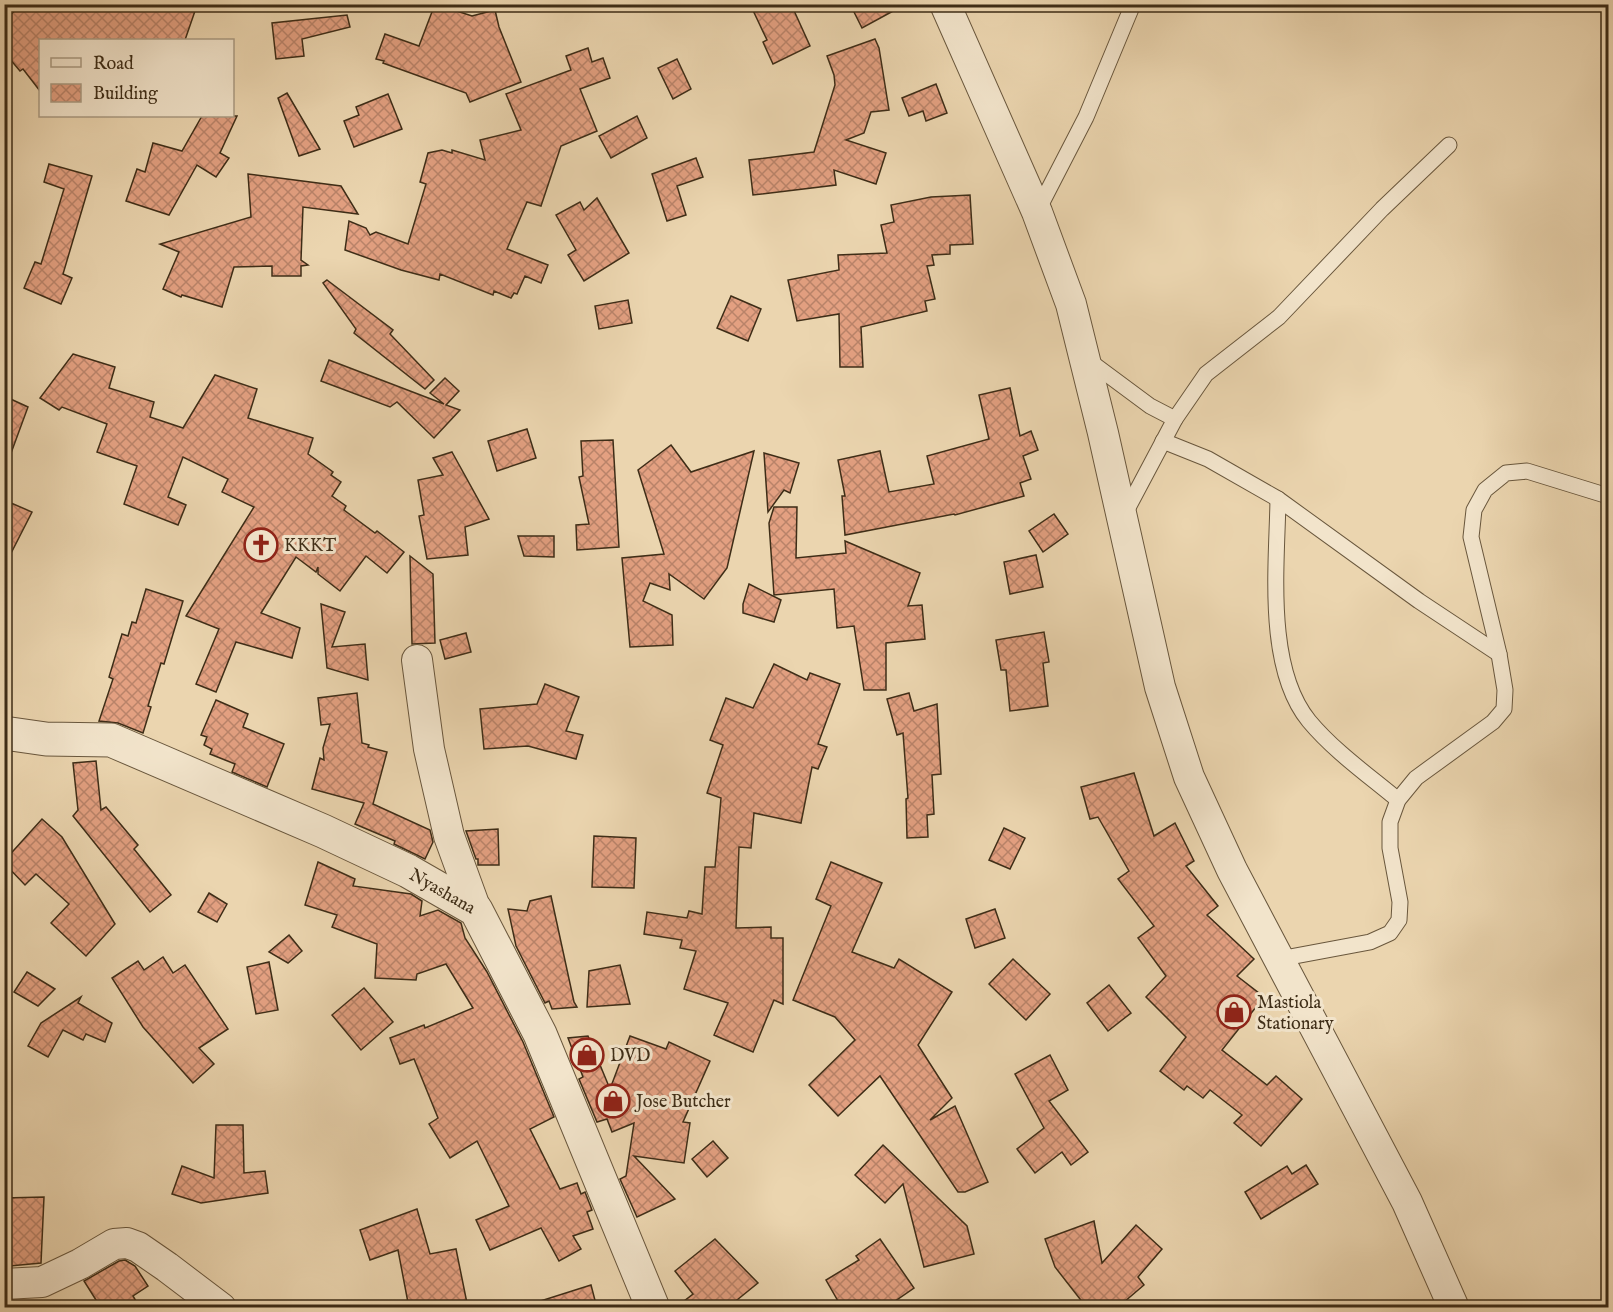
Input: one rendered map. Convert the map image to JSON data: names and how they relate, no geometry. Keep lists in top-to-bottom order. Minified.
{"streets":{"street":["Nyashana"]},"places":{"church":["KKKT"],"shop":["Mastiola Stationary","DVD","Jose Butcher"]},"legend":["Road","Building"]}
